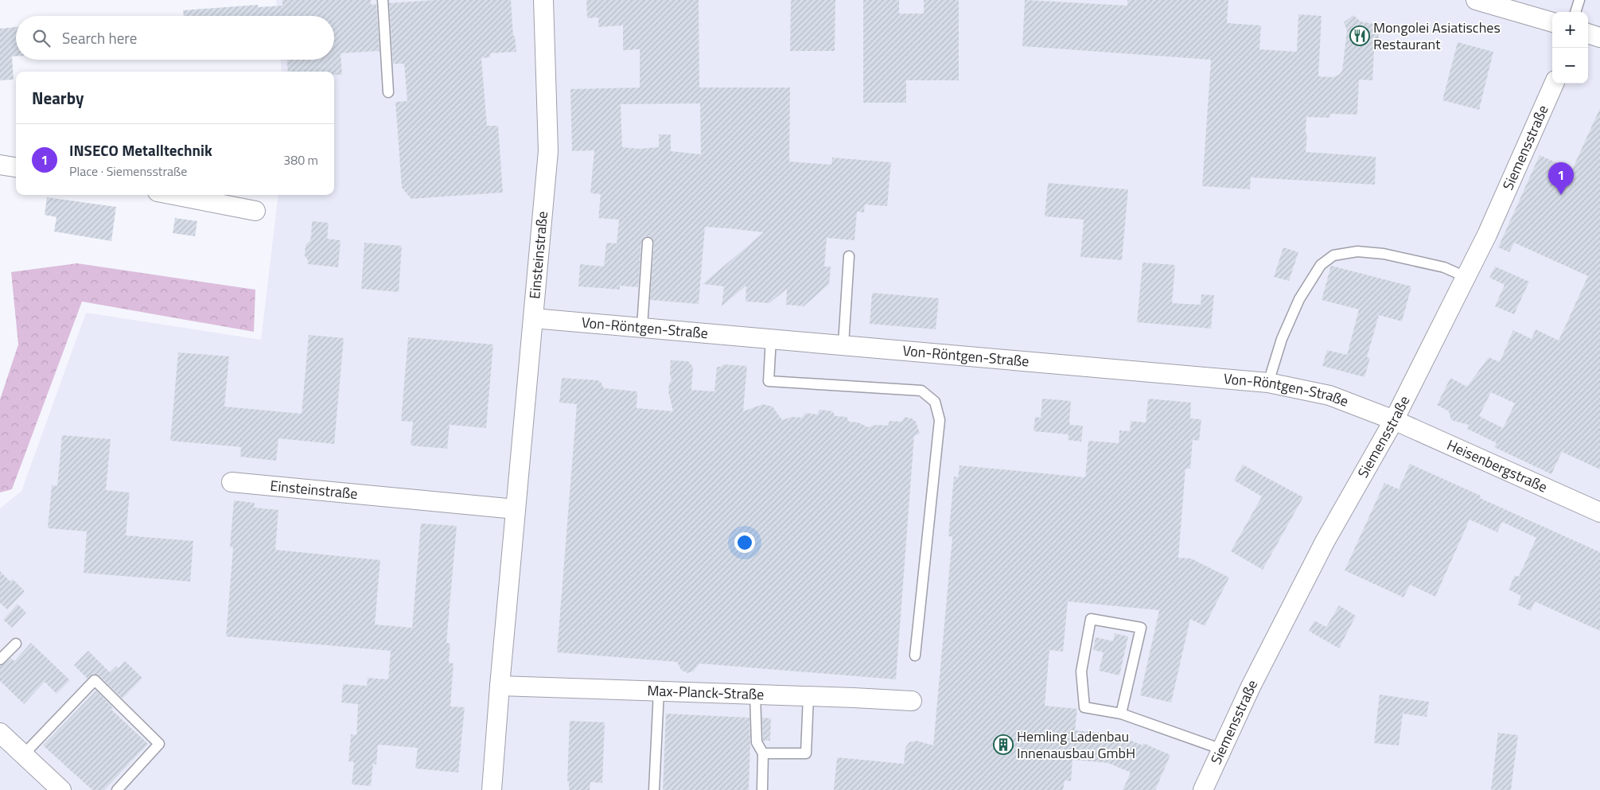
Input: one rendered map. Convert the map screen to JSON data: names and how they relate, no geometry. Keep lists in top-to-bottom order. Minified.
{"streets":{"street":["Siemensstraße","Einsteinstraße","Von-Röntgen-Straße","Heisenbergstraße","Max-Planck-Straße"]},"crossings":[["Siemensstraße","Von-Röntgen-Straße"],["Siemensstraße","Heisenbergstraße"],["Einsteinstraße","Von-Röntgen-Straße"],["Einsteinstraße","Max-Planck-Straße"],["Von-Röntgen-Straße","Heisenbergstraße"]],"places":{"restaurant":["Mongolei Asiatisches Restaurant"],"building":["Hemling Ladenbau Innenausbau GmbH"]},"page":{"map_buttons":["+","−"],"search":"Search here","heading":"Nearby","list":[{"mark":"1","name":"INSECO Metalltechnik","note":"Place · Siemensstraße","value":"380 m"}],"pins":"1"}}
